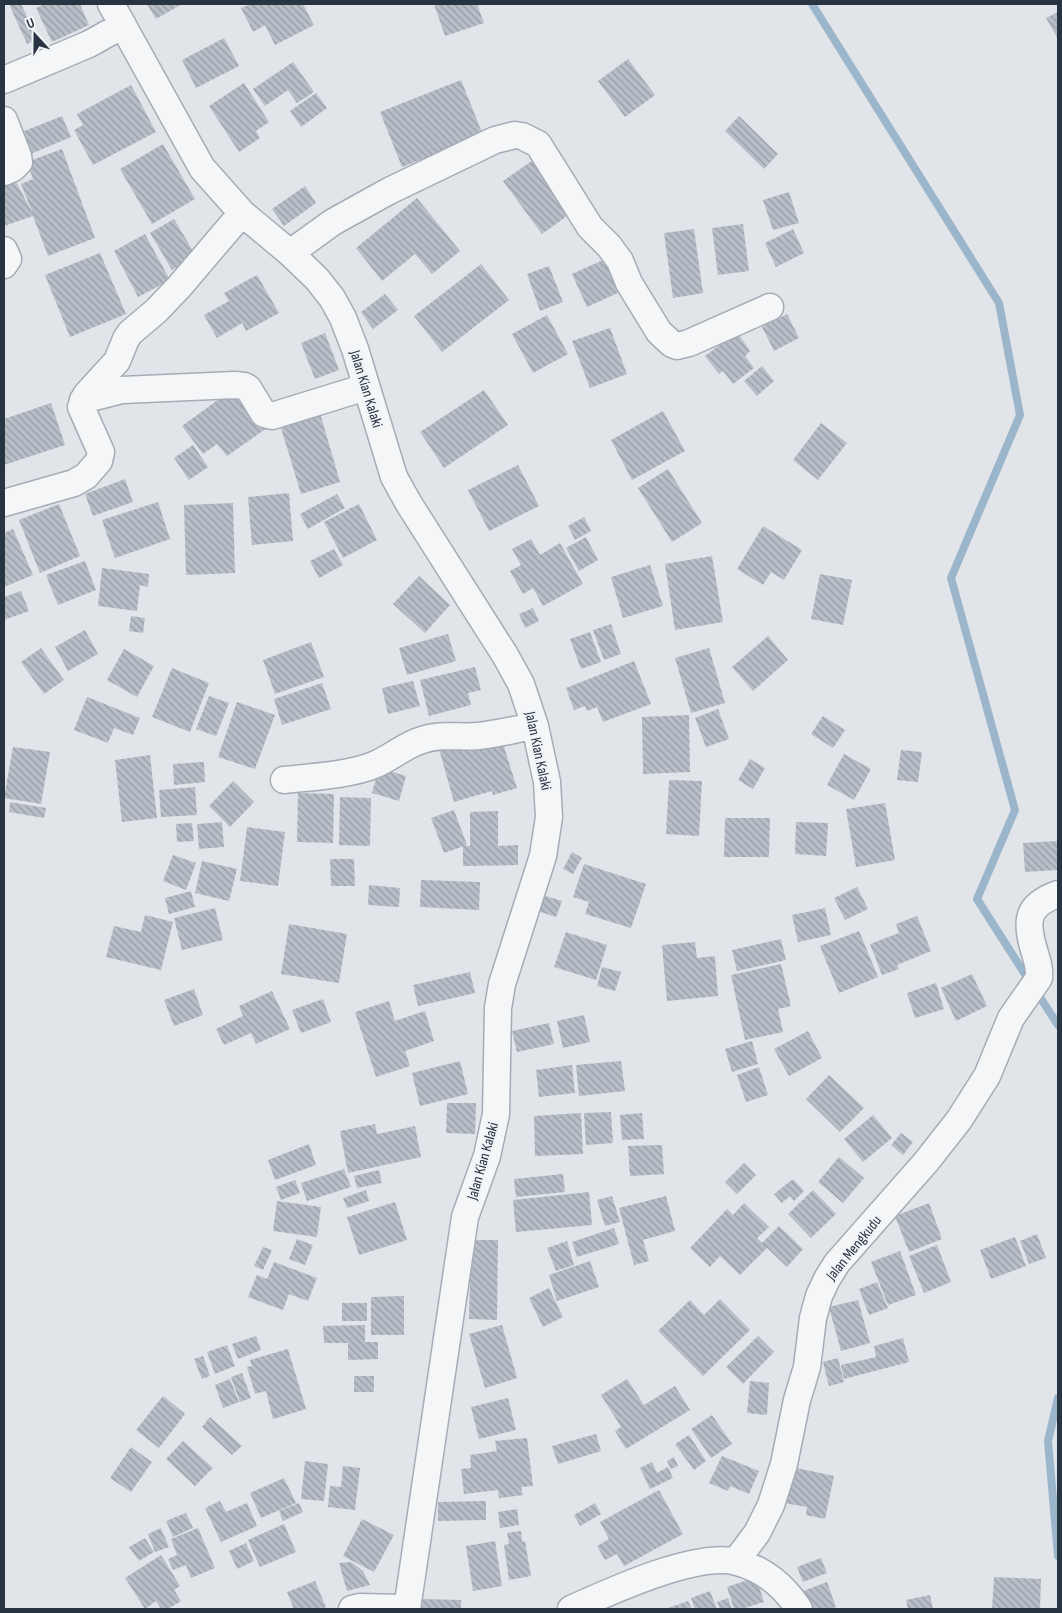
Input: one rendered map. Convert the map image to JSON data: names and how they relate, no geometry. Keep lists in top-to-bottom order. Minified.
{"streets":{"street":["Jalan Kian Kalaki","Jalan Mengkudu"]},"north":"top"}
